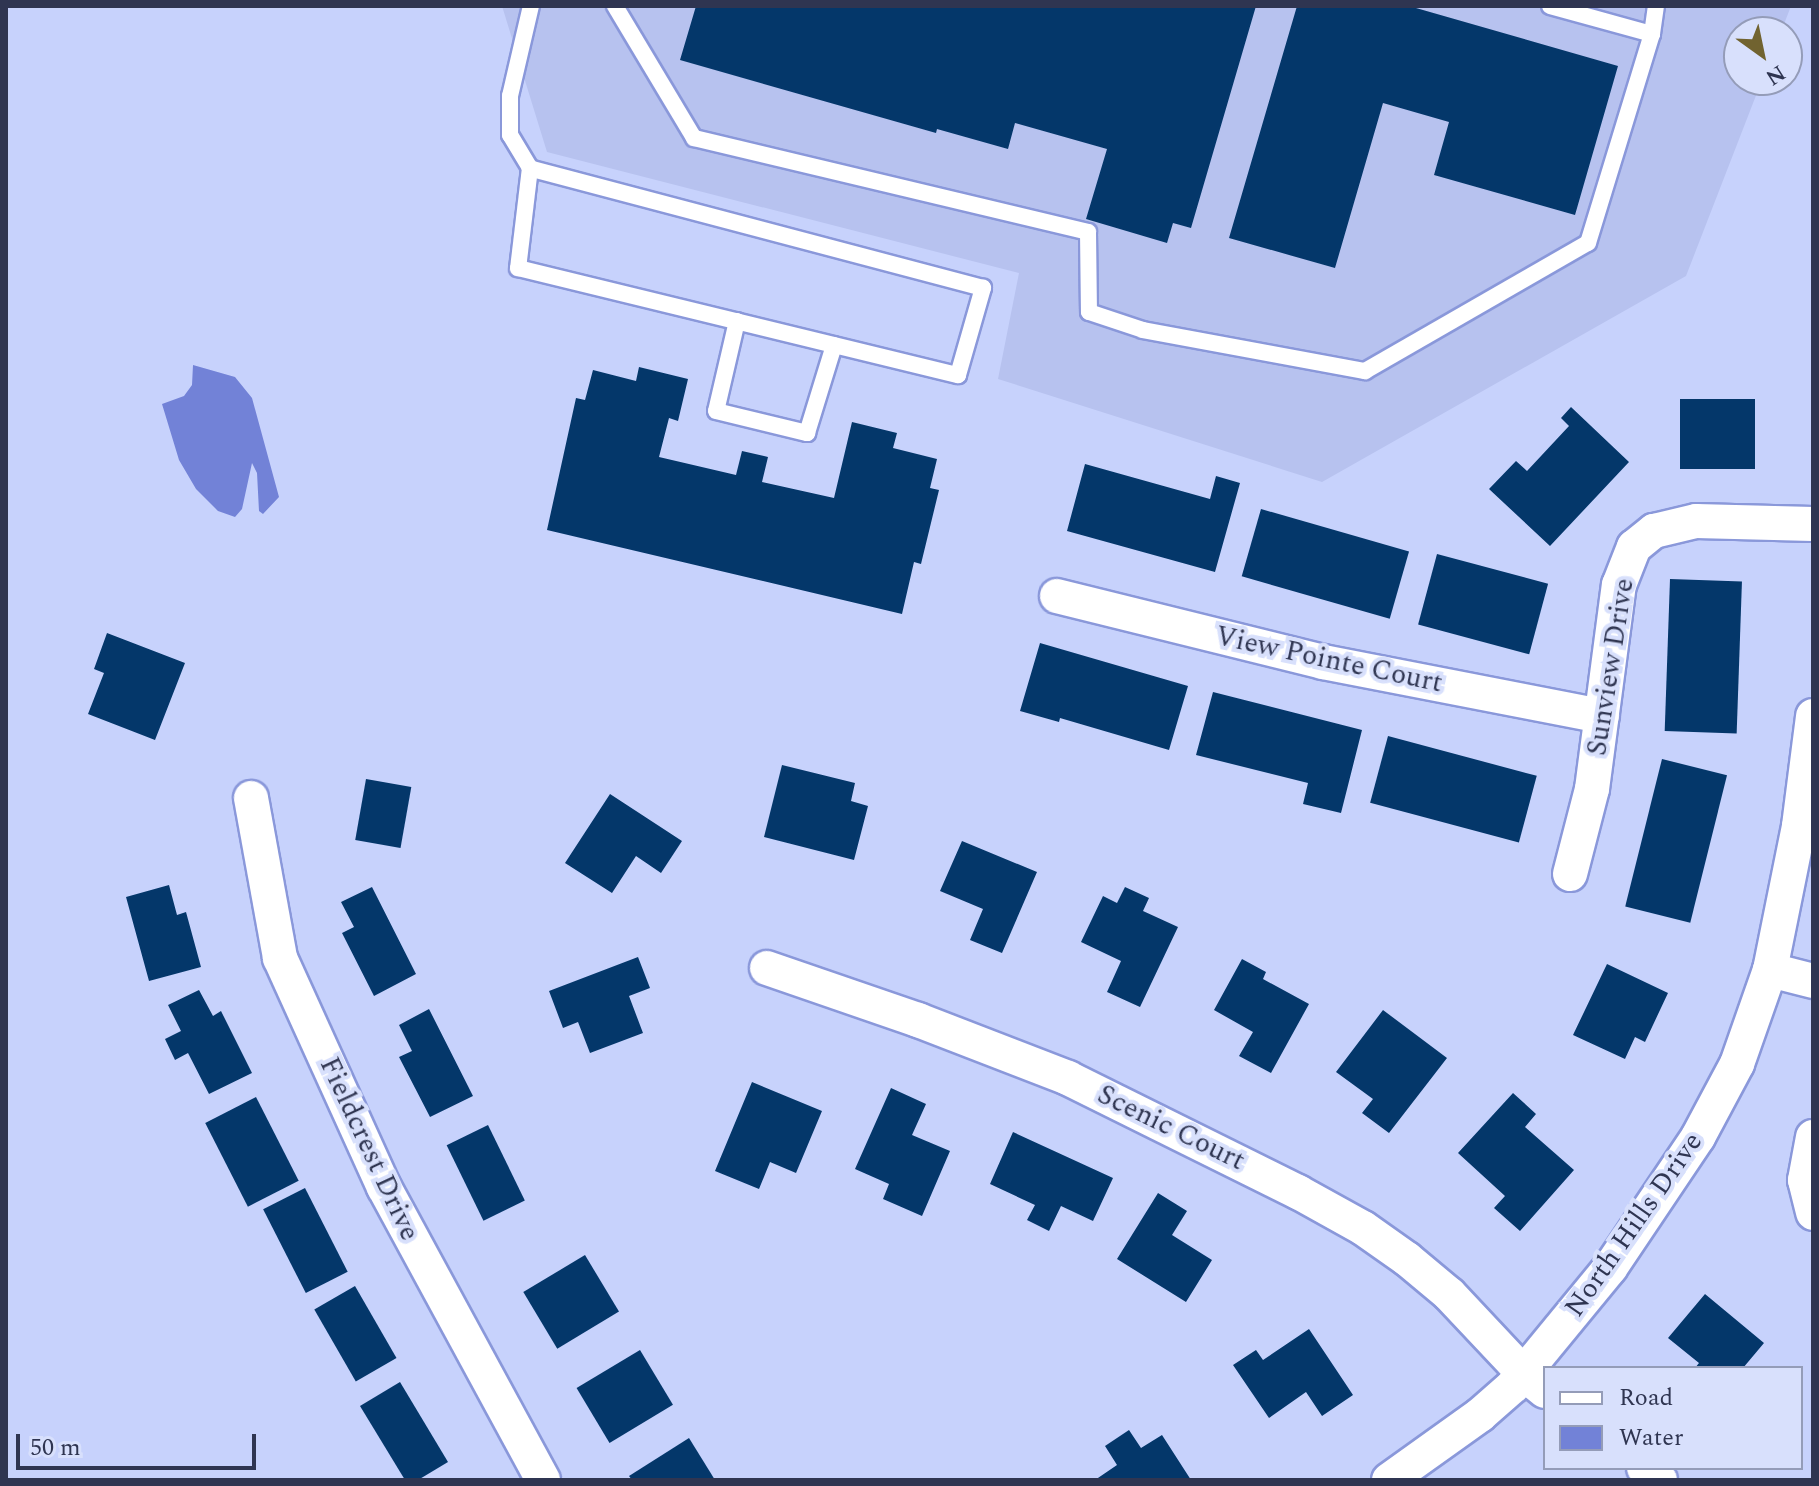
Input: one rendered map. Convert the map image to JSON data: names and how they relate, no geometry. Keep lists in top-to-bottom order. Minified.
{"streets":{"street":["View Pointe Court","Sunview Drive","Scenic Court","Fieldcrest Drive","North Hills Drive"]},"crossings":[["View Pointe Court","Sunview Drive"],["Scenic Court","North Hills Drive"]],"legend":["Road","Water"],"scale_bar":"50 m","north":"bottom right"}
